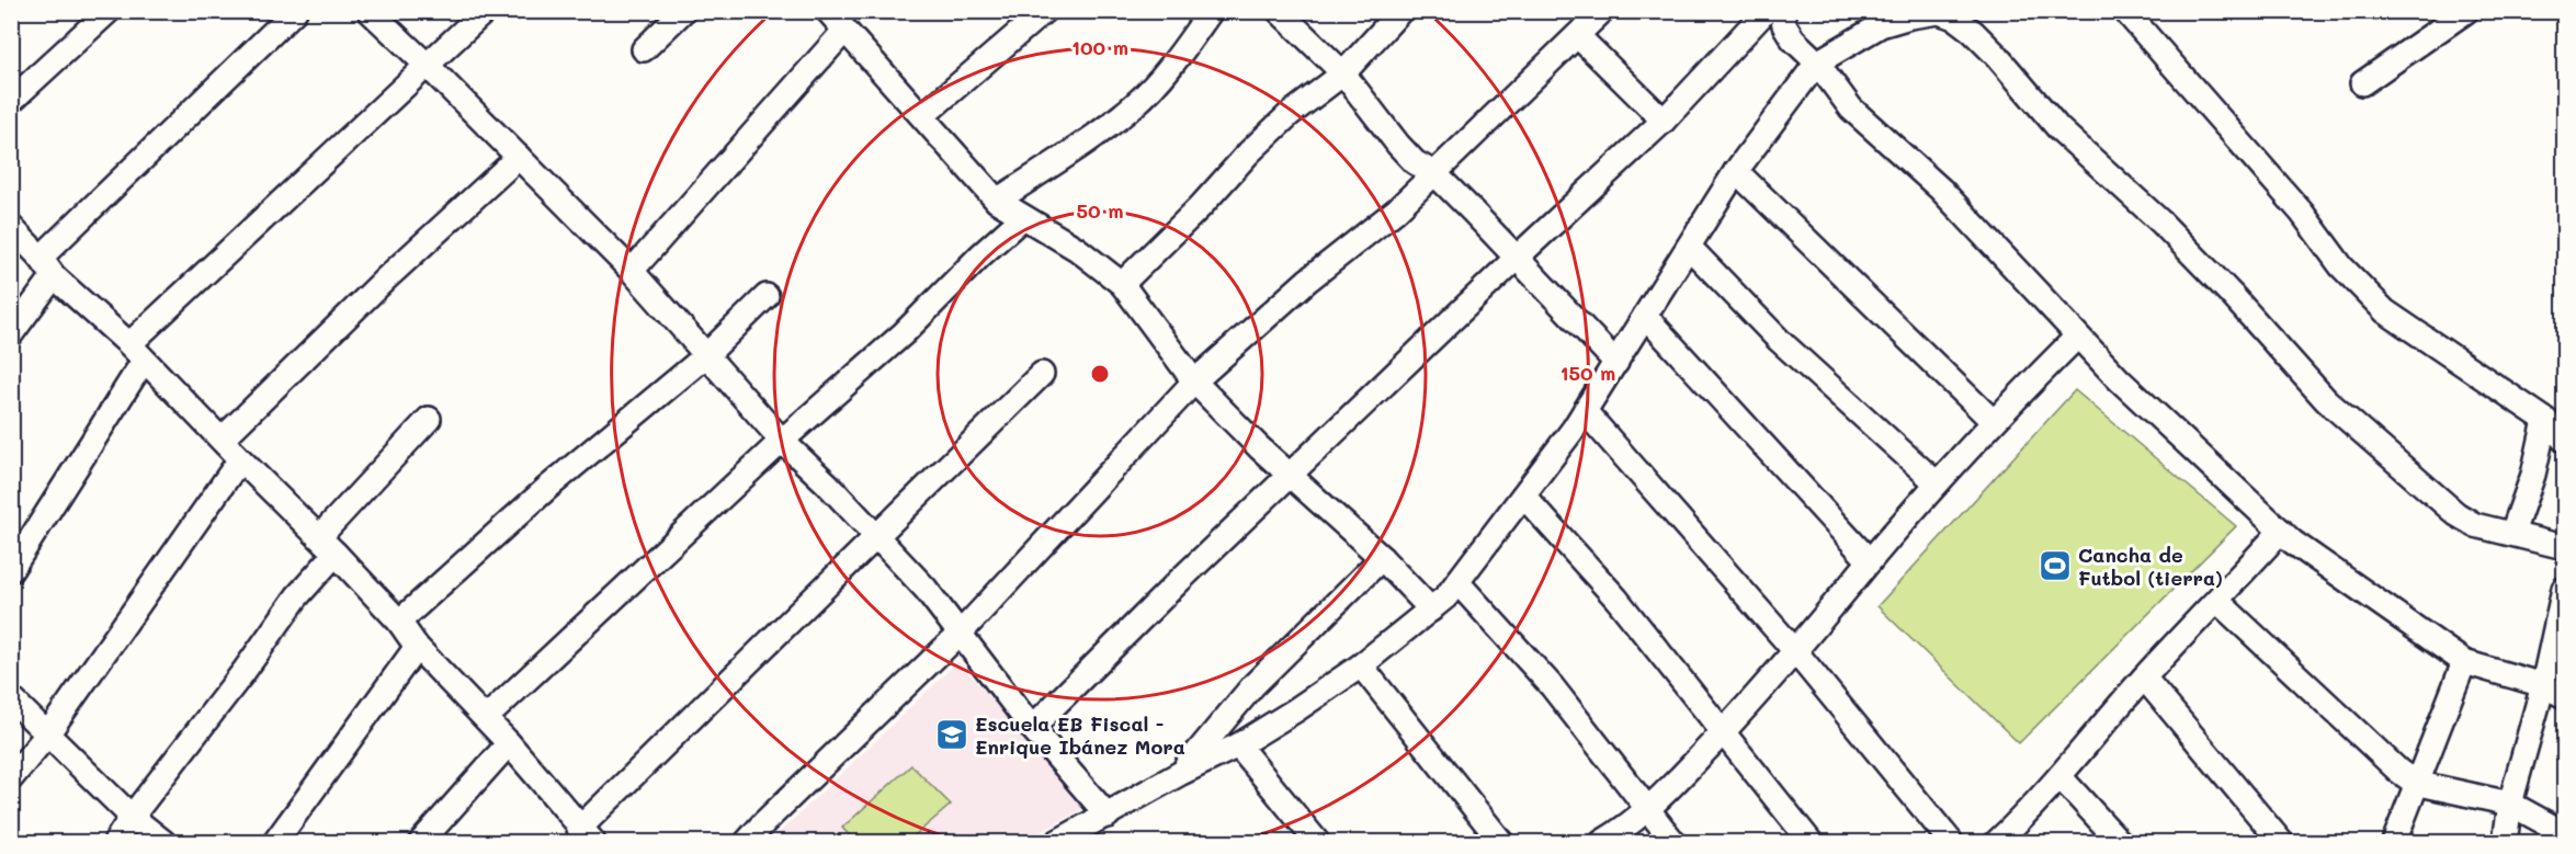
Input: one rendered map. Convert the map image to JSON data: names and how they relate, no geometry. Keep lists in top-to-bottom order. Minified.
{"places":{"sports":["Cancha de Futbol (tierra)"],"school or university":["Escuela EB Fiscal - Enrique Ibánez Mora"]},"rings":["100 m","50 m","150 m"]}
